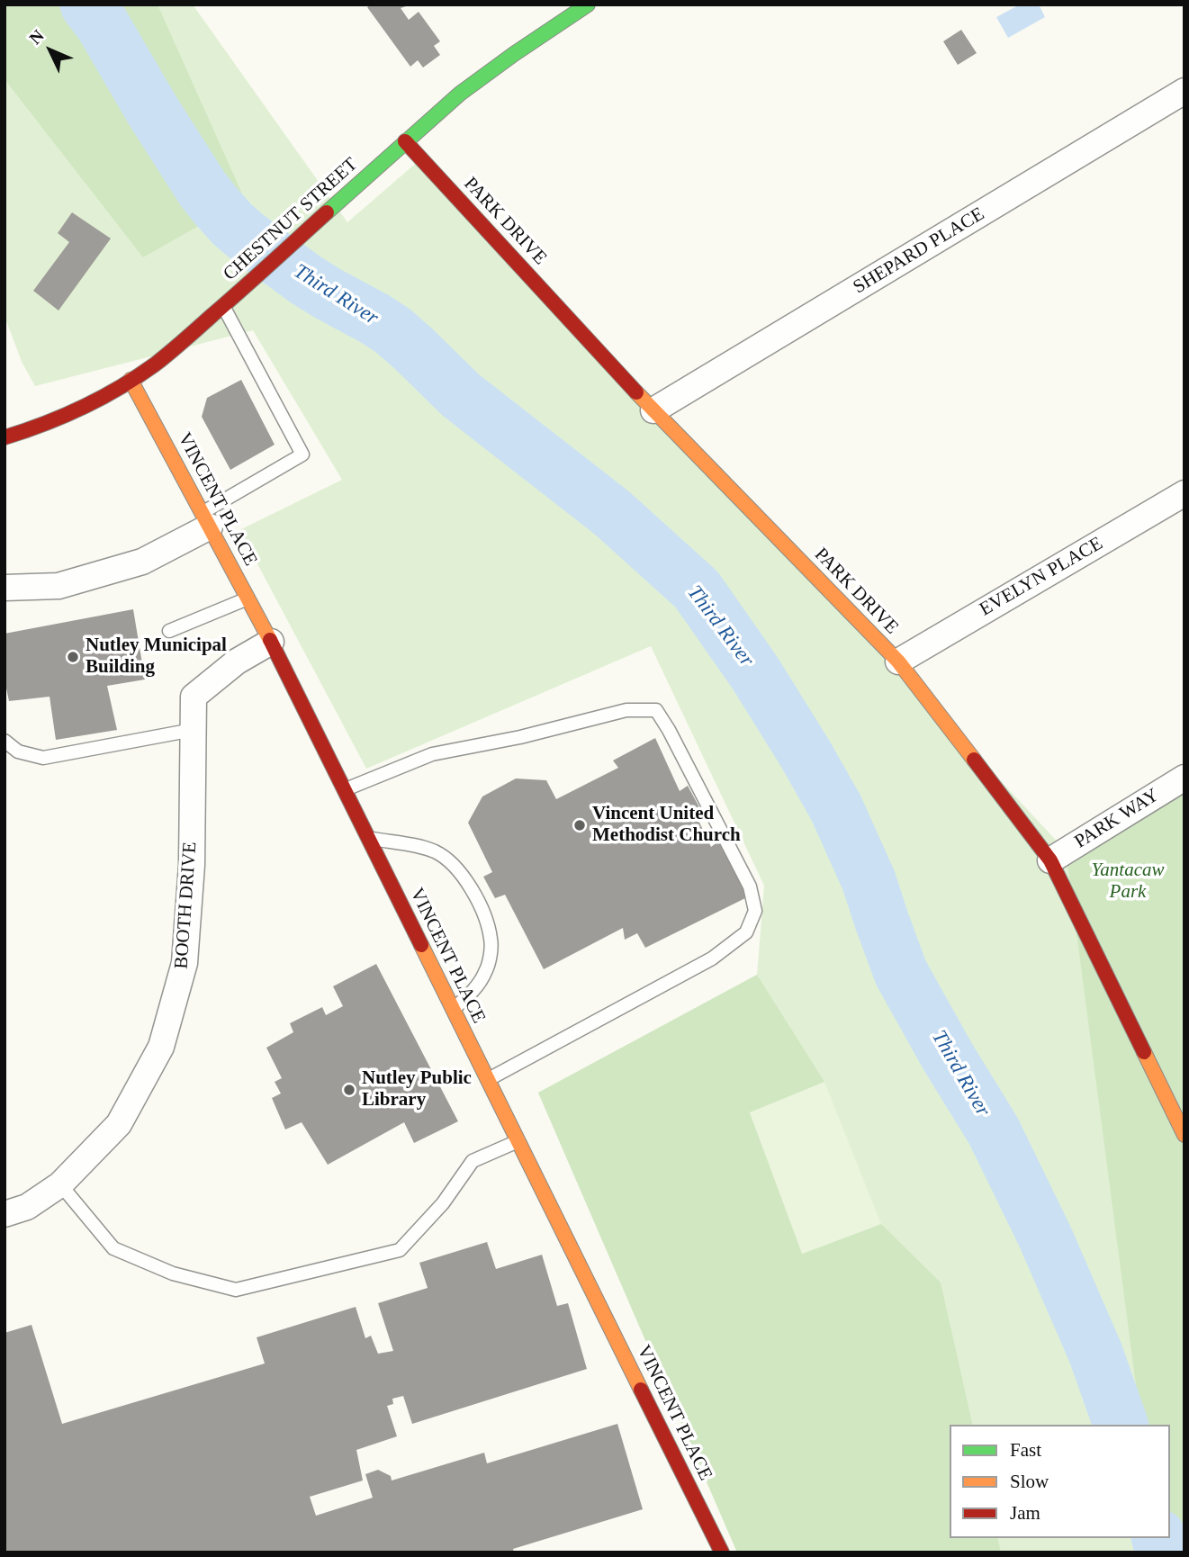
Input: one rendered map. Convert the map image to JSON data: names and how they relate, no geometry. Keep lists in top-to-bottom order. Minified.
{"streets":{"street":["CHESTNUT STREET","PARK DRIVE","SHEPARD PLACE","VINCENT PLACE","EVELYN PLACE","PARK WAY","BOOTH DRIVE"]},"crossings":[["CHESTNUT STREET","PARK DRIVE"],["CHESTNUT STREET","VINCENT PLACE"],["PARK DRIVE","SHEPARD PLACE"],["PARK DRIVE","EVELYN PLACE"],["PARK DRIVE","PARK WAY"],["VINCENT PLACE","BOOTH DRIVE"]],"water":["Third River"],"parks":["Yantacaw Park"],"places":["Nutley Municipal Building","Vincent United Methodist Church","Nutley Public Library"],"legend":["Fast","Slow","Jam"],"north":"top left"}
